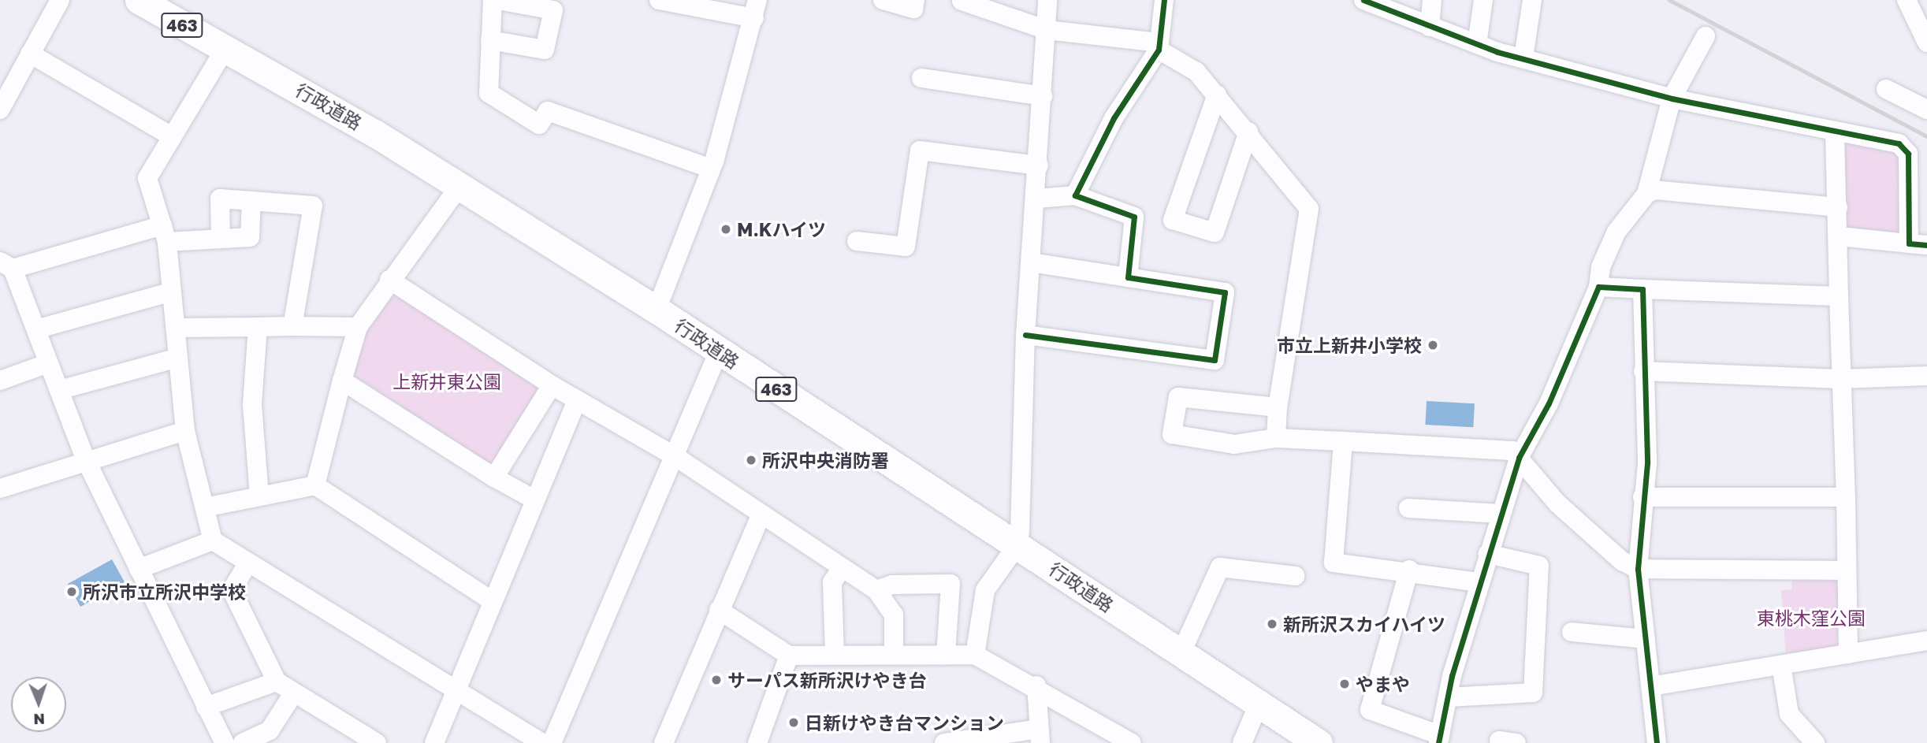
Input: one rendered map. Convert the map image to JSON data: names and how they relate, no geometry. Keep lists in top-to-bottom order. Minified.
{"streets":{"highway":["463","行政道路"]},"crossings":[["463","行政道路"]],"parks":["上新井東公園","東桃木窪公園"],"places":["M.Kハイツ","市立上新井小学校","所沢中央消防署","所沢市立所沢中学校","新所沢スカイハイツ","サーパス新所沢けやき台","やまや","日新けやき台マンション"],"north":"bottom"}
